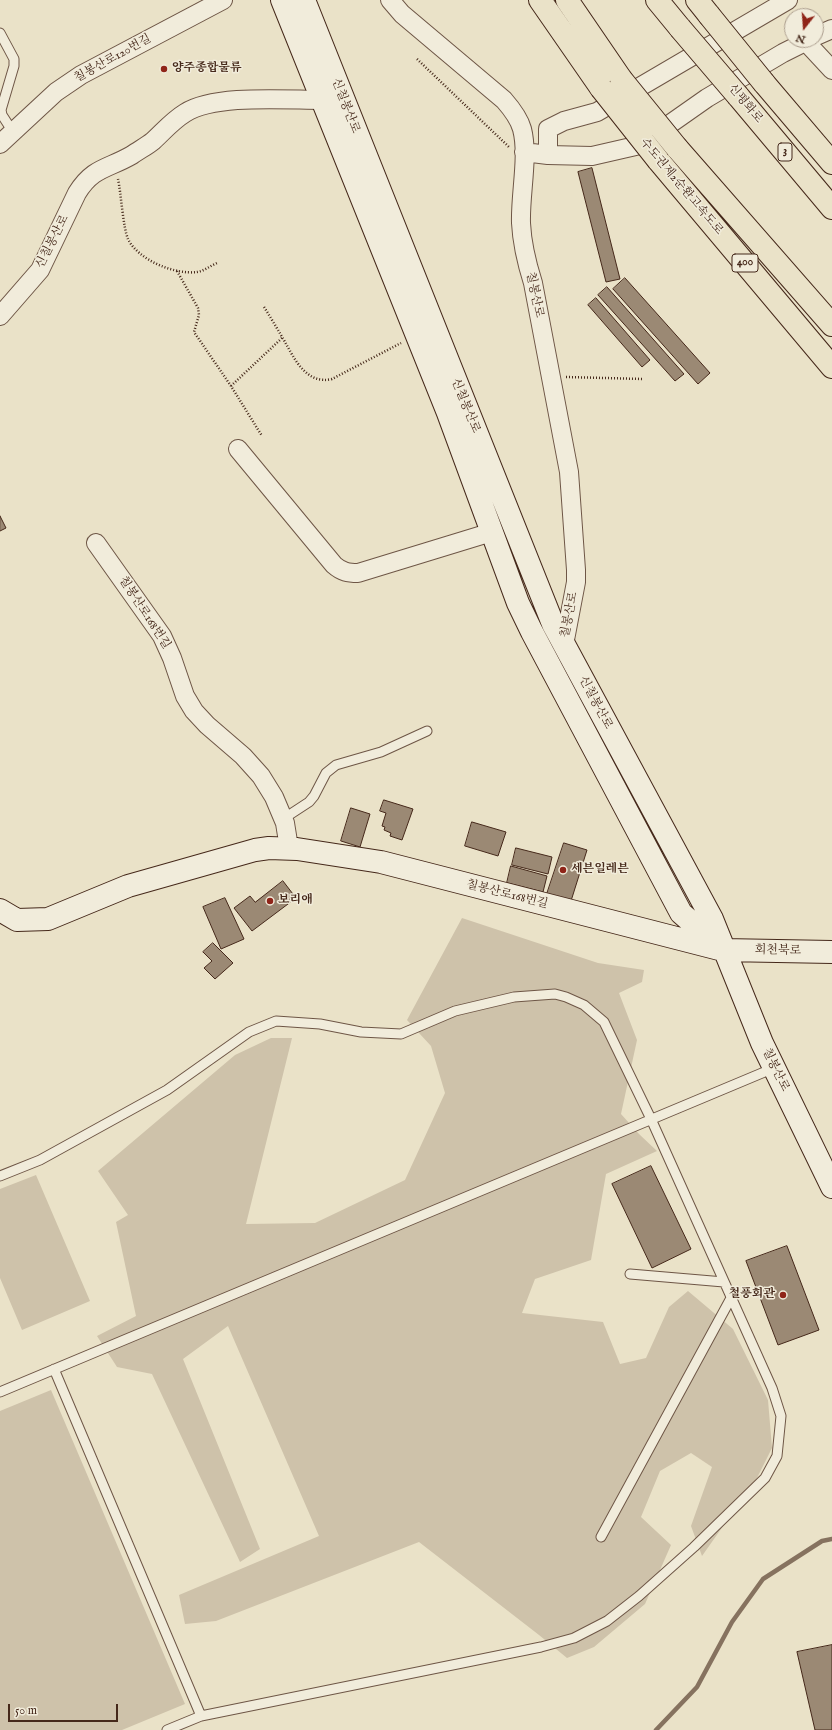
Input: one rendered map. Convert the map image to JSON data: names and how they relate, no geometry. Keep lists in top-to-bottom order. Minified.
{"streets":{"highway":["신평화로","3","수도권제2순환고속도로","400"],"street":["칠봉산로120번길","신칠봉산로","칠봉산로","칠봉산로168번길","회천북로"]},"crossings":[["신칠봉산로","칠봉산로"],["신칠봉산로","칠봉산로168번길"],["신칠봉산로","회천북로"],["칠봉산로","칠봉산로168번길"],["칠봉산로","회천북로"],["칠봉산로168번길","회천북로"]],"places":["양주종합물류","세븐일레븐","보리애","철풍회관"],"scale_bar":"50 m","north":"bottom"}
